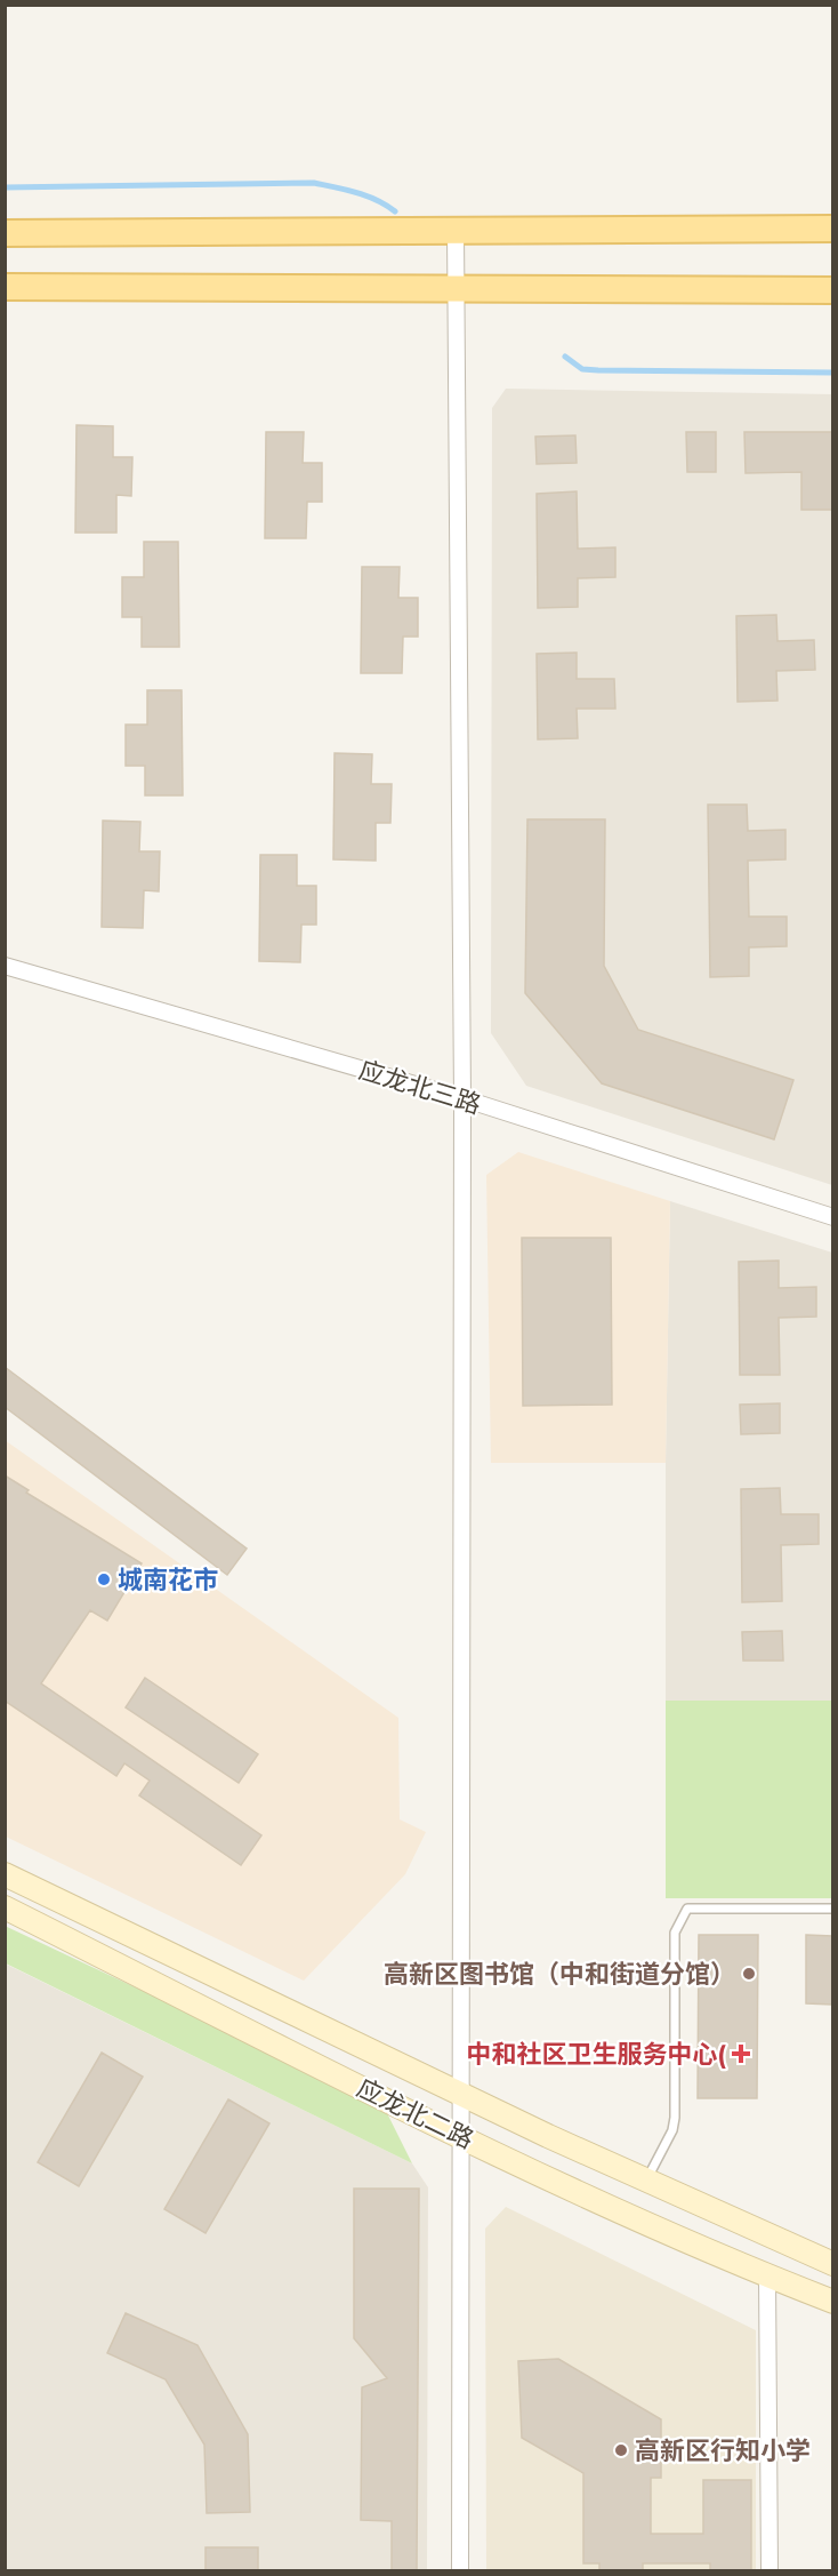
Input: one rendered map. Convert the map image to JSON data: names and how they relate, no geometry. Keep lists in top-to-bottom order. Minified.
{"streets":{"main road":["应龙北二路"],"street":["应龙北三路"]},"places":{"other":["城南花市","高新区图书馆（中和街道分馆）","高新区行知小学"],"health":["中和社区卫生服务中心("]}}
